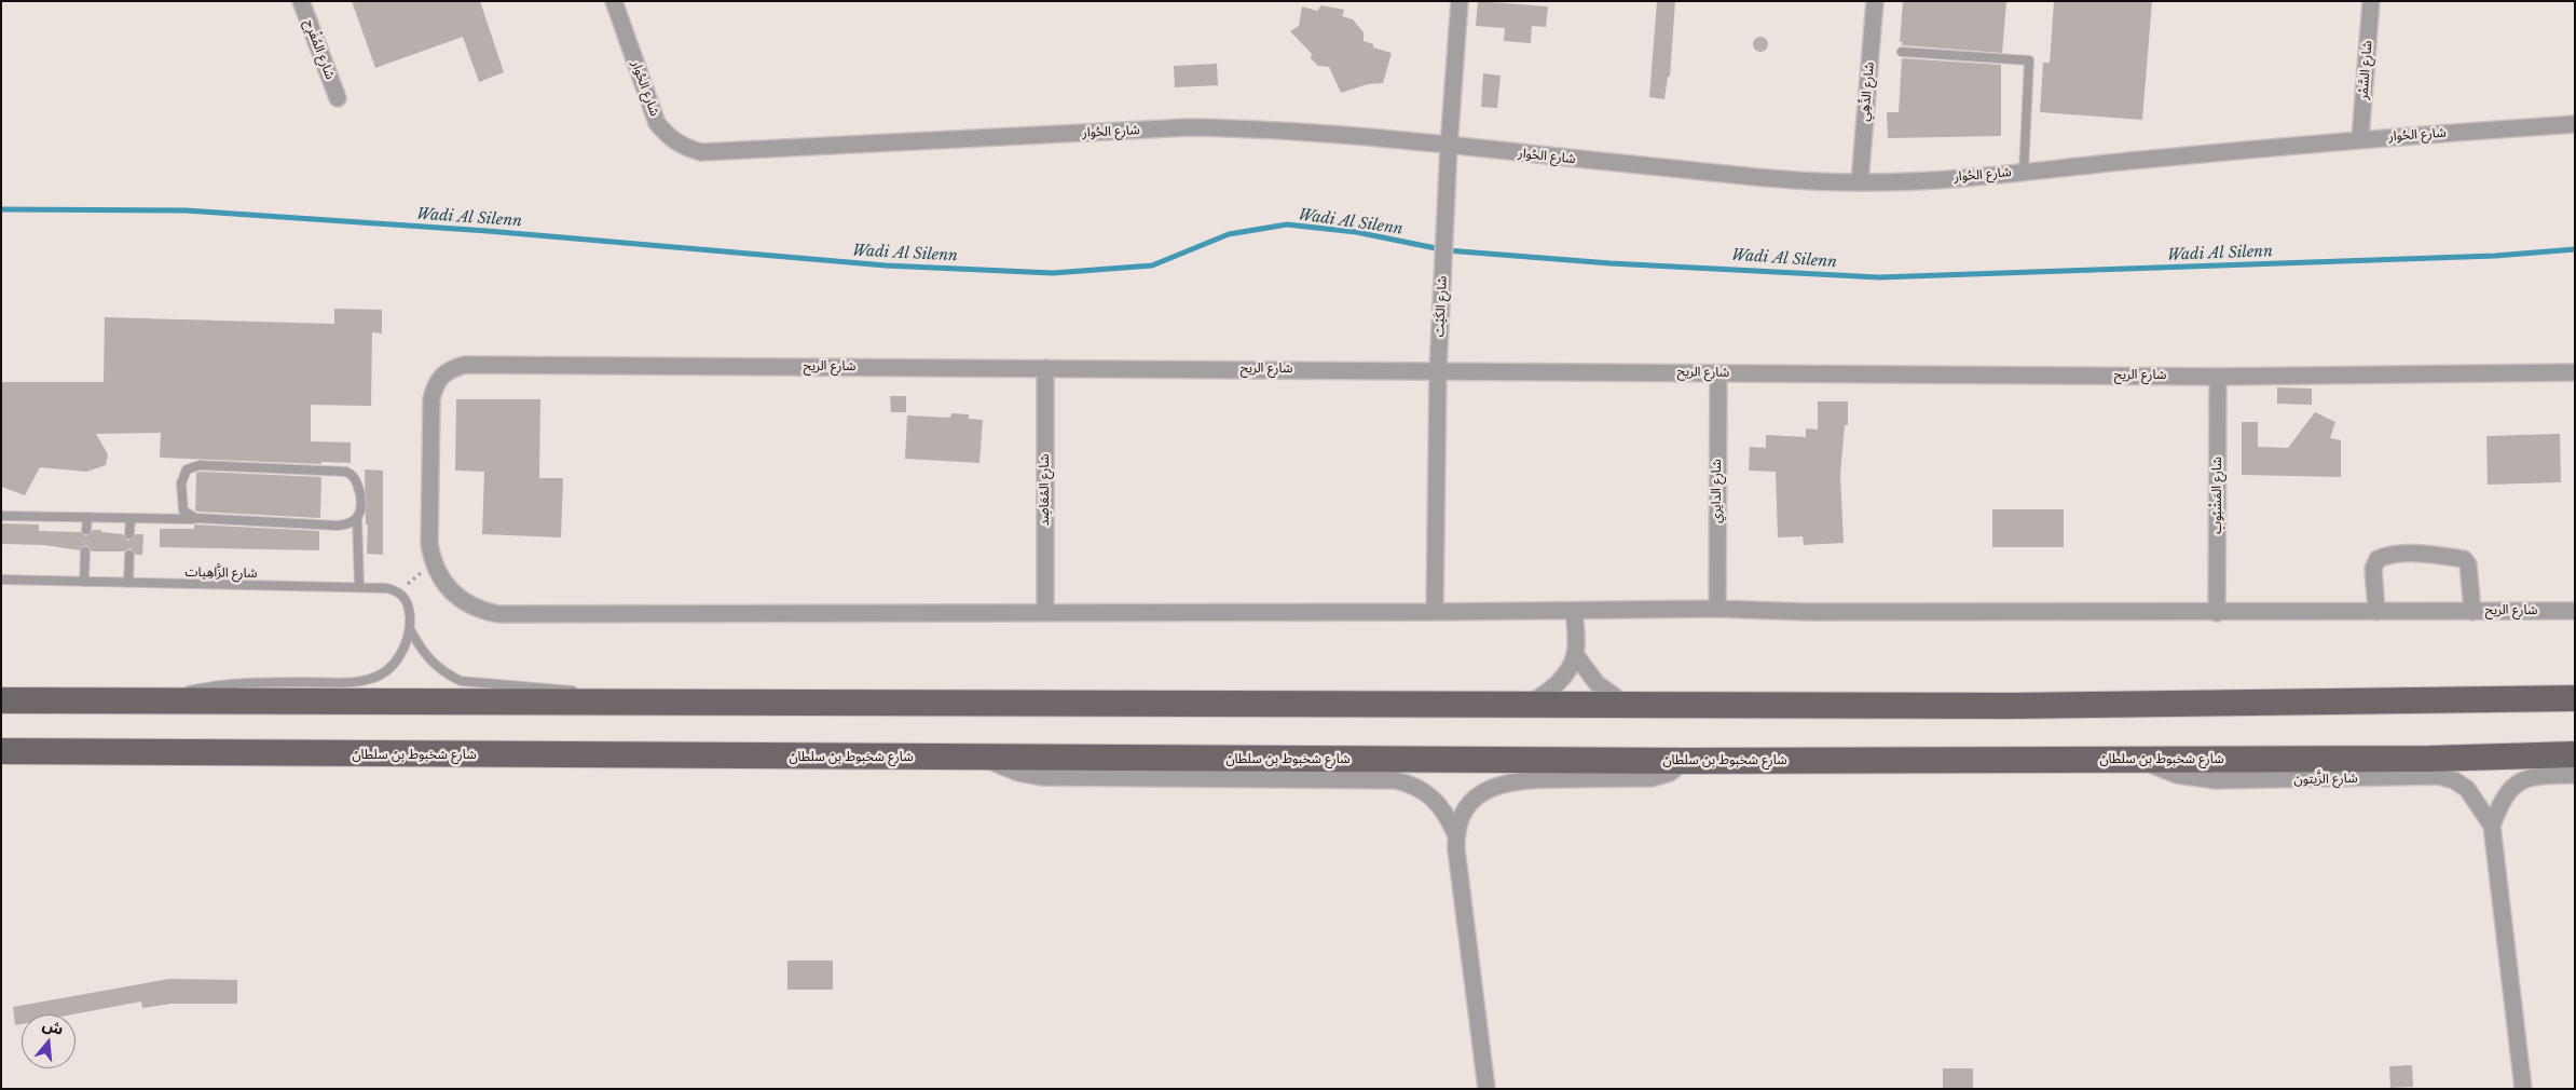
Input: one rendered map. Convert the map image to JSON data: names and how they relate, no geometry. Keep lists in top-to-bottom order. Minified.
{"streets":{"main road":["شارع شخبوط بن سلطان"],"street":["شارع المُفْرِح","شارع السَّمْر","شارع الحُوار","شارع الدِّهِي","شارع الكَيْت","شارع الريح","شارع المُعَاضِد","شارع الدايري","شارع المَشْبُوب","شارع الزَّيتون"],"lane":["شارع الزَّاهِيات"]},"crossings":[["شارع السَّمْر","شارع الحُوار"],["شارع الحُوار","شارع الدِّهِي"],["شارع الحُوار","شارع الكَيْت"],["شارع الكَيْت","شارع الريح"],["شارع الريح","شارع المُعَاضِد"],["شارع الريح","شارع الدايري"],["شارع الريح","شارع المَشْبُوب"],["شارع شخبوط بن سلطان","شارع الزَّيتون"]],"water":["Wadi Al Silenn"],"north":"top"}
